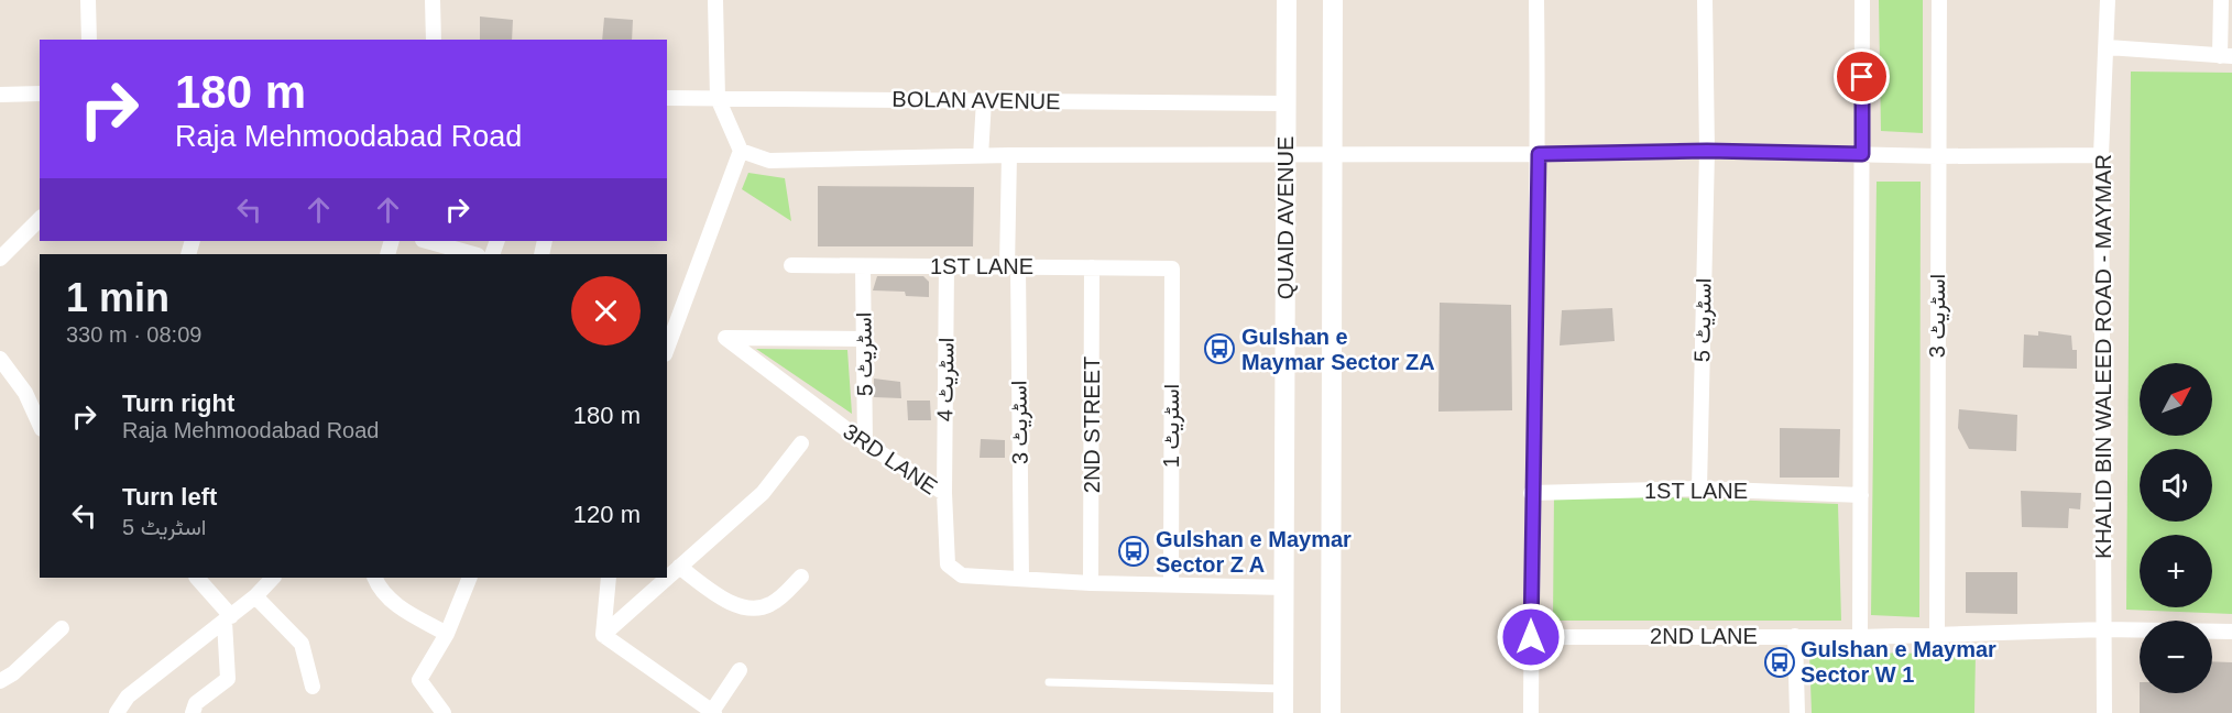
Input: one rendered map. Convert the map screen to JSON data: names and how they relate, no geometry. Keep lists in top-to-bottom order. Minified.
{"streets":{"main road":["QUAID AVENUE"],"street":["BOLAN AVENUE","1ST LANE","اسٹریٹ 3","اسٹریٹ 5","KHALID BIN WALEED ROAD - MAYMAR","اسٹریٹ 4","2ND STREET","اسٹریٹ 1","3RD LANE","2ND LANE"]},"crossings":[["BOLAN AVENUE","QUAID AVENUE"],["QUAID AVENUE","3RD LANE"],["1ST LANE","اسٹریٹ 3"],["1ST LANE","اسٹریٹ 5"],["1ST LANE","اسٹریٹ 4"],["1ST LANE","2ND STREET"],["1ST LANE","اسٹریٹ 1"],["اسٹریٹ 3","3RD LANE"],["اسٹریٹ 3","2ND LANE"],["اسٹریٹ 5","3RD LANE"],["KHALID BIN WALEED ROAD - MAYMAR","2ND LANE"],["اسٹریٹ 4","3RD LANE"],["2ND STREET","3RD LANE"],["اسٹریٹ 1","3RD LANE"]],"places":{"bus stop":["Gulshan e Maymar Sector ZA","Gulshan e Maymar Sector Z A","Gulshan e Maymar Sector W 1"]},"north":"top right","page":{"turn":["180 m","Raja Mehmoodabad Road"],"heading":["1 min","330 m · 08:09"],"map_buttons":["+","−"],"list":[{"name":"Turn right","note":"Raja Mehmoodabad Road","value":"180 m"},{"name":"Turn left","note":"اسٹریٹ 5","value":"120 m"}]}}
